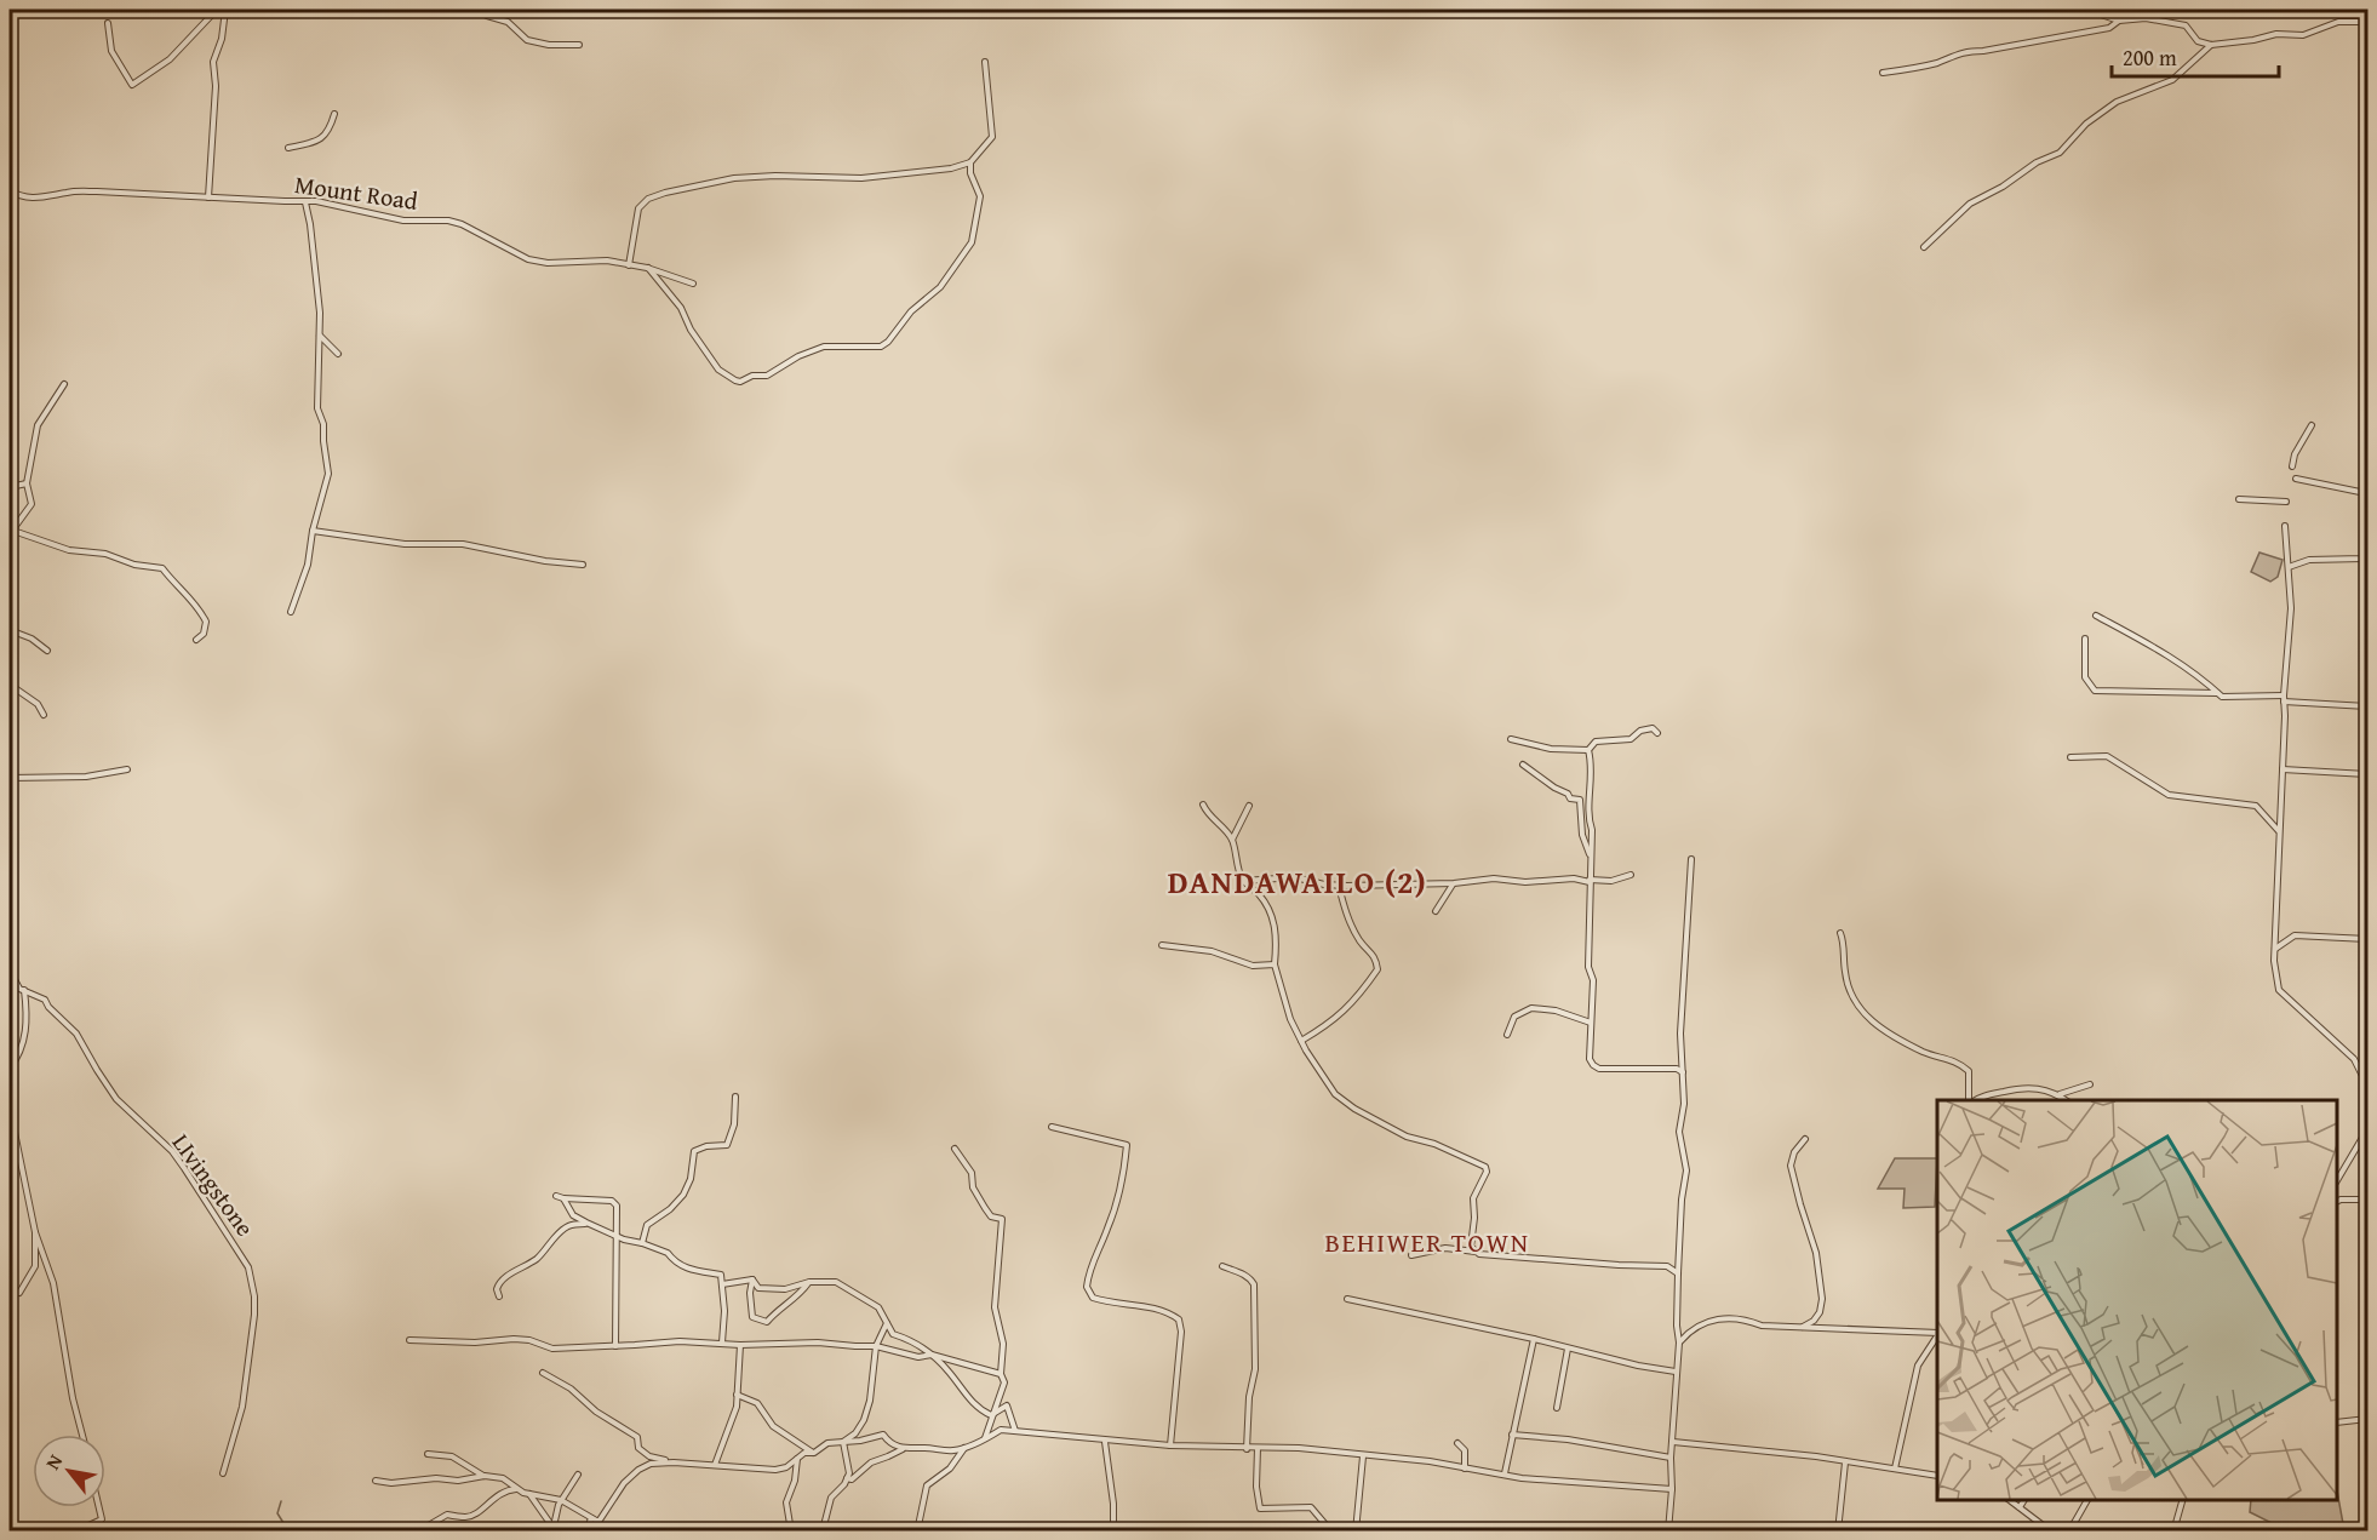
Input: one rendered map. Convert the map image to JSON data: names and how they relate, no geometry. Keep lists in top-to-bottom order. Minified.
{"streets":{"street":["Mount Road","LIvingstone"]},"districts":["DANDAWAILO (2)","BEHIWER TOWN"],"scale_bar":"200 m","north":"top left"}
